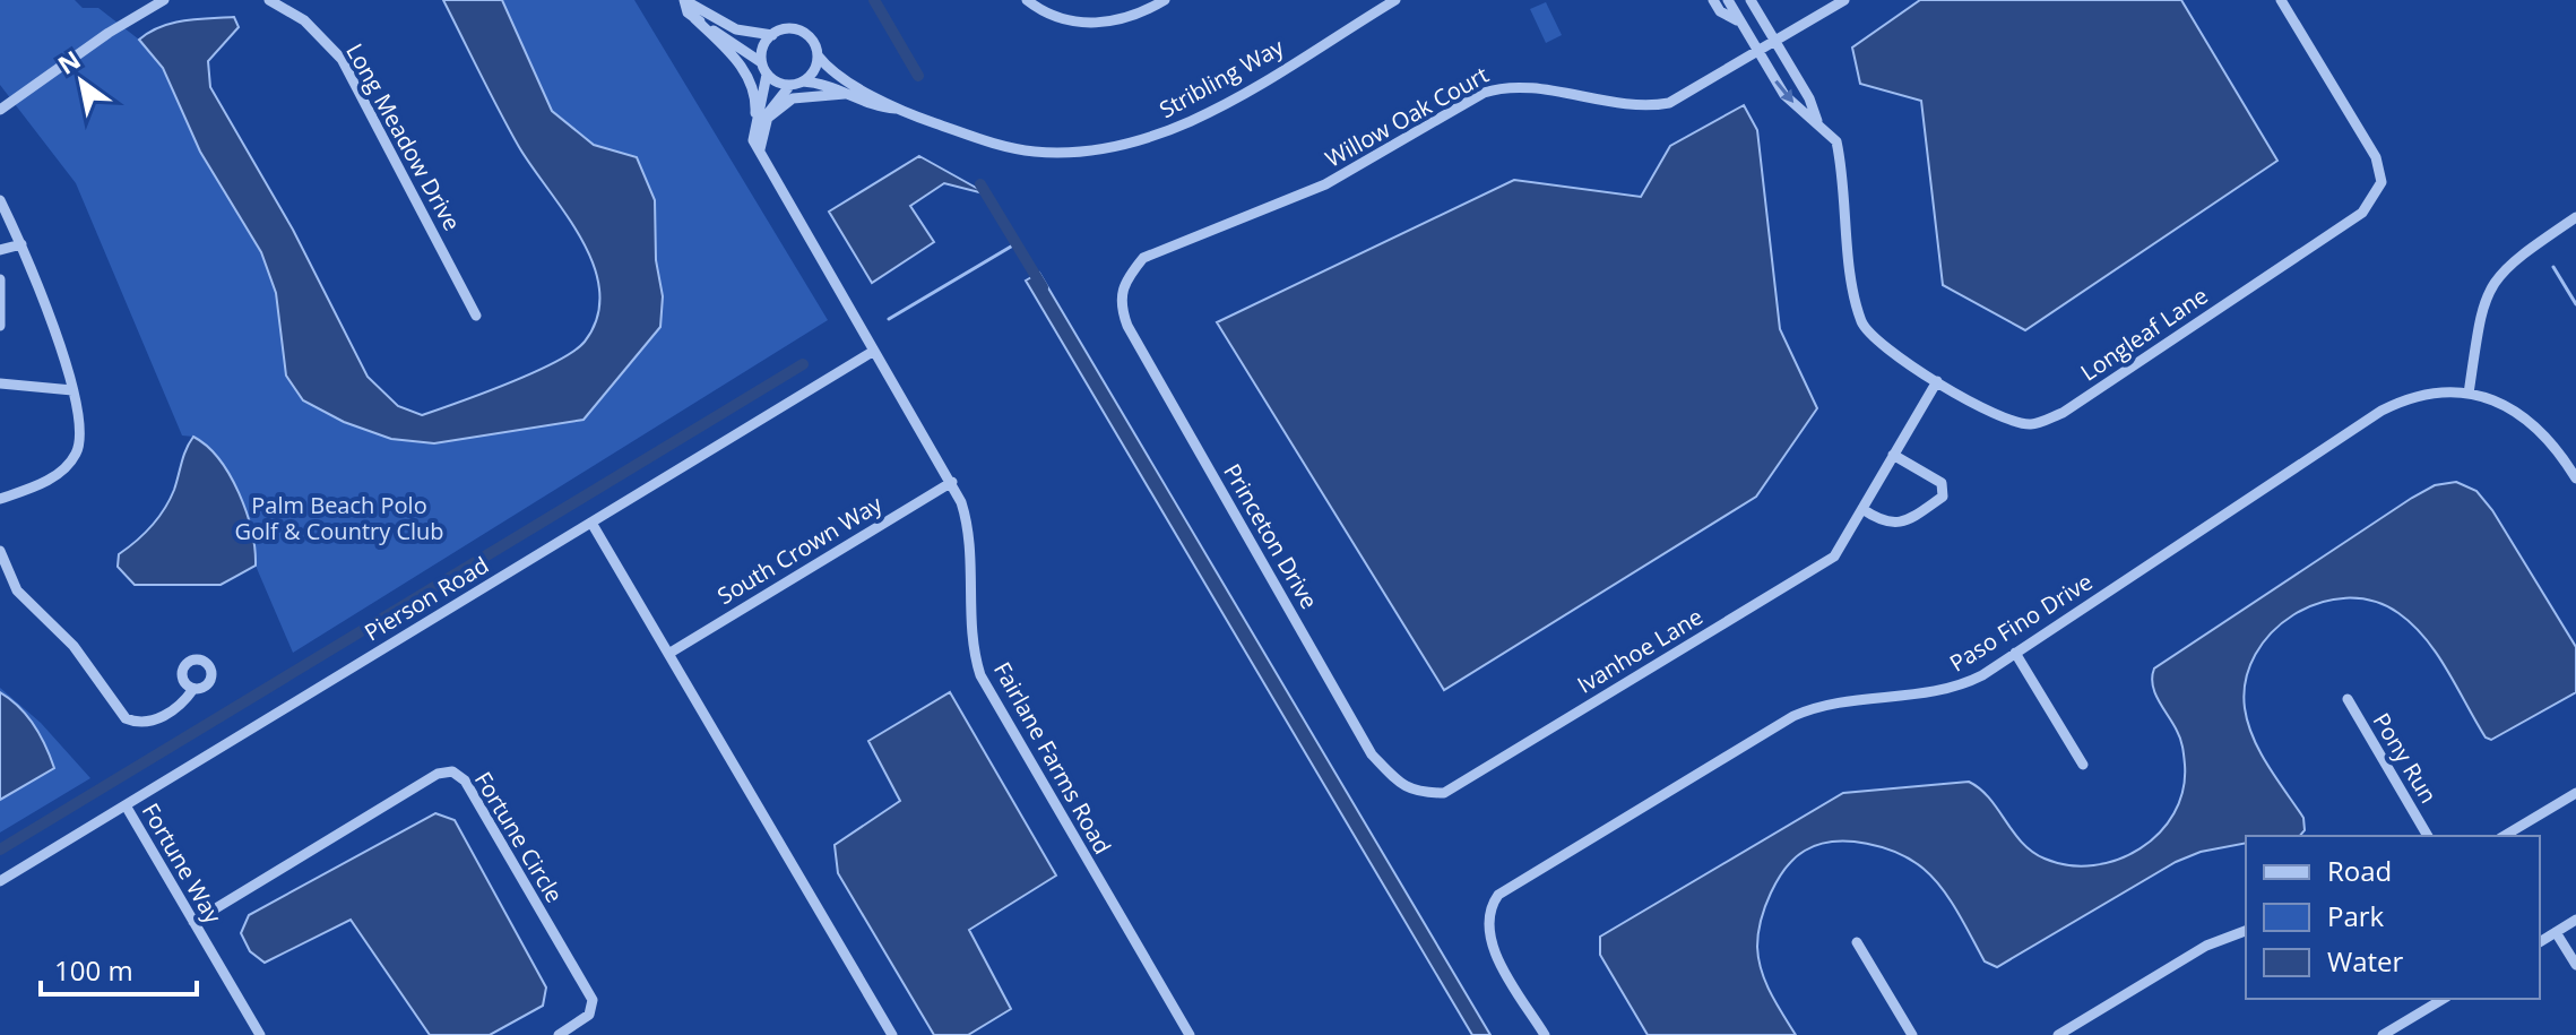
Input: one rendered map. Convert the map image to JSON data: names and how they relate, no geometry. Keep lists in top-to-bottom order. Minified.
{"streets":{"street":["Stribling Way","Willow Oak Court","Long Meadow Drive","Longleaf Lane","Princeton Drive","South Crown Way","Pierson Road","Paso Fino Drive","Ivanhoe Lane","Fairlane Farms Road","Pony Run","Fortune Circle","Fortune Way"]},"crossings":[["Stribling Way","Fairlane Farms Road"],["Willow Oak Court","Longleaf Lane"],["Willow Oak Court","Princeton Drive"],["Longleaf Lane","Ivanhoe Lane"],["Princeton Drive","Ivanhoe Lane"],["South Crown Way","Fairlane Farms Road"],["Pierson Road","Fairlane Farms Road"],["Pierson Road","Fortune Way"],["Fortune Circle","Fortune Way"]],"parks":["Palm Beach Polo Golf & Country Club"],"legend":["Road","Park","Water"],"scale_bar":"100 m","north":"top left"}
